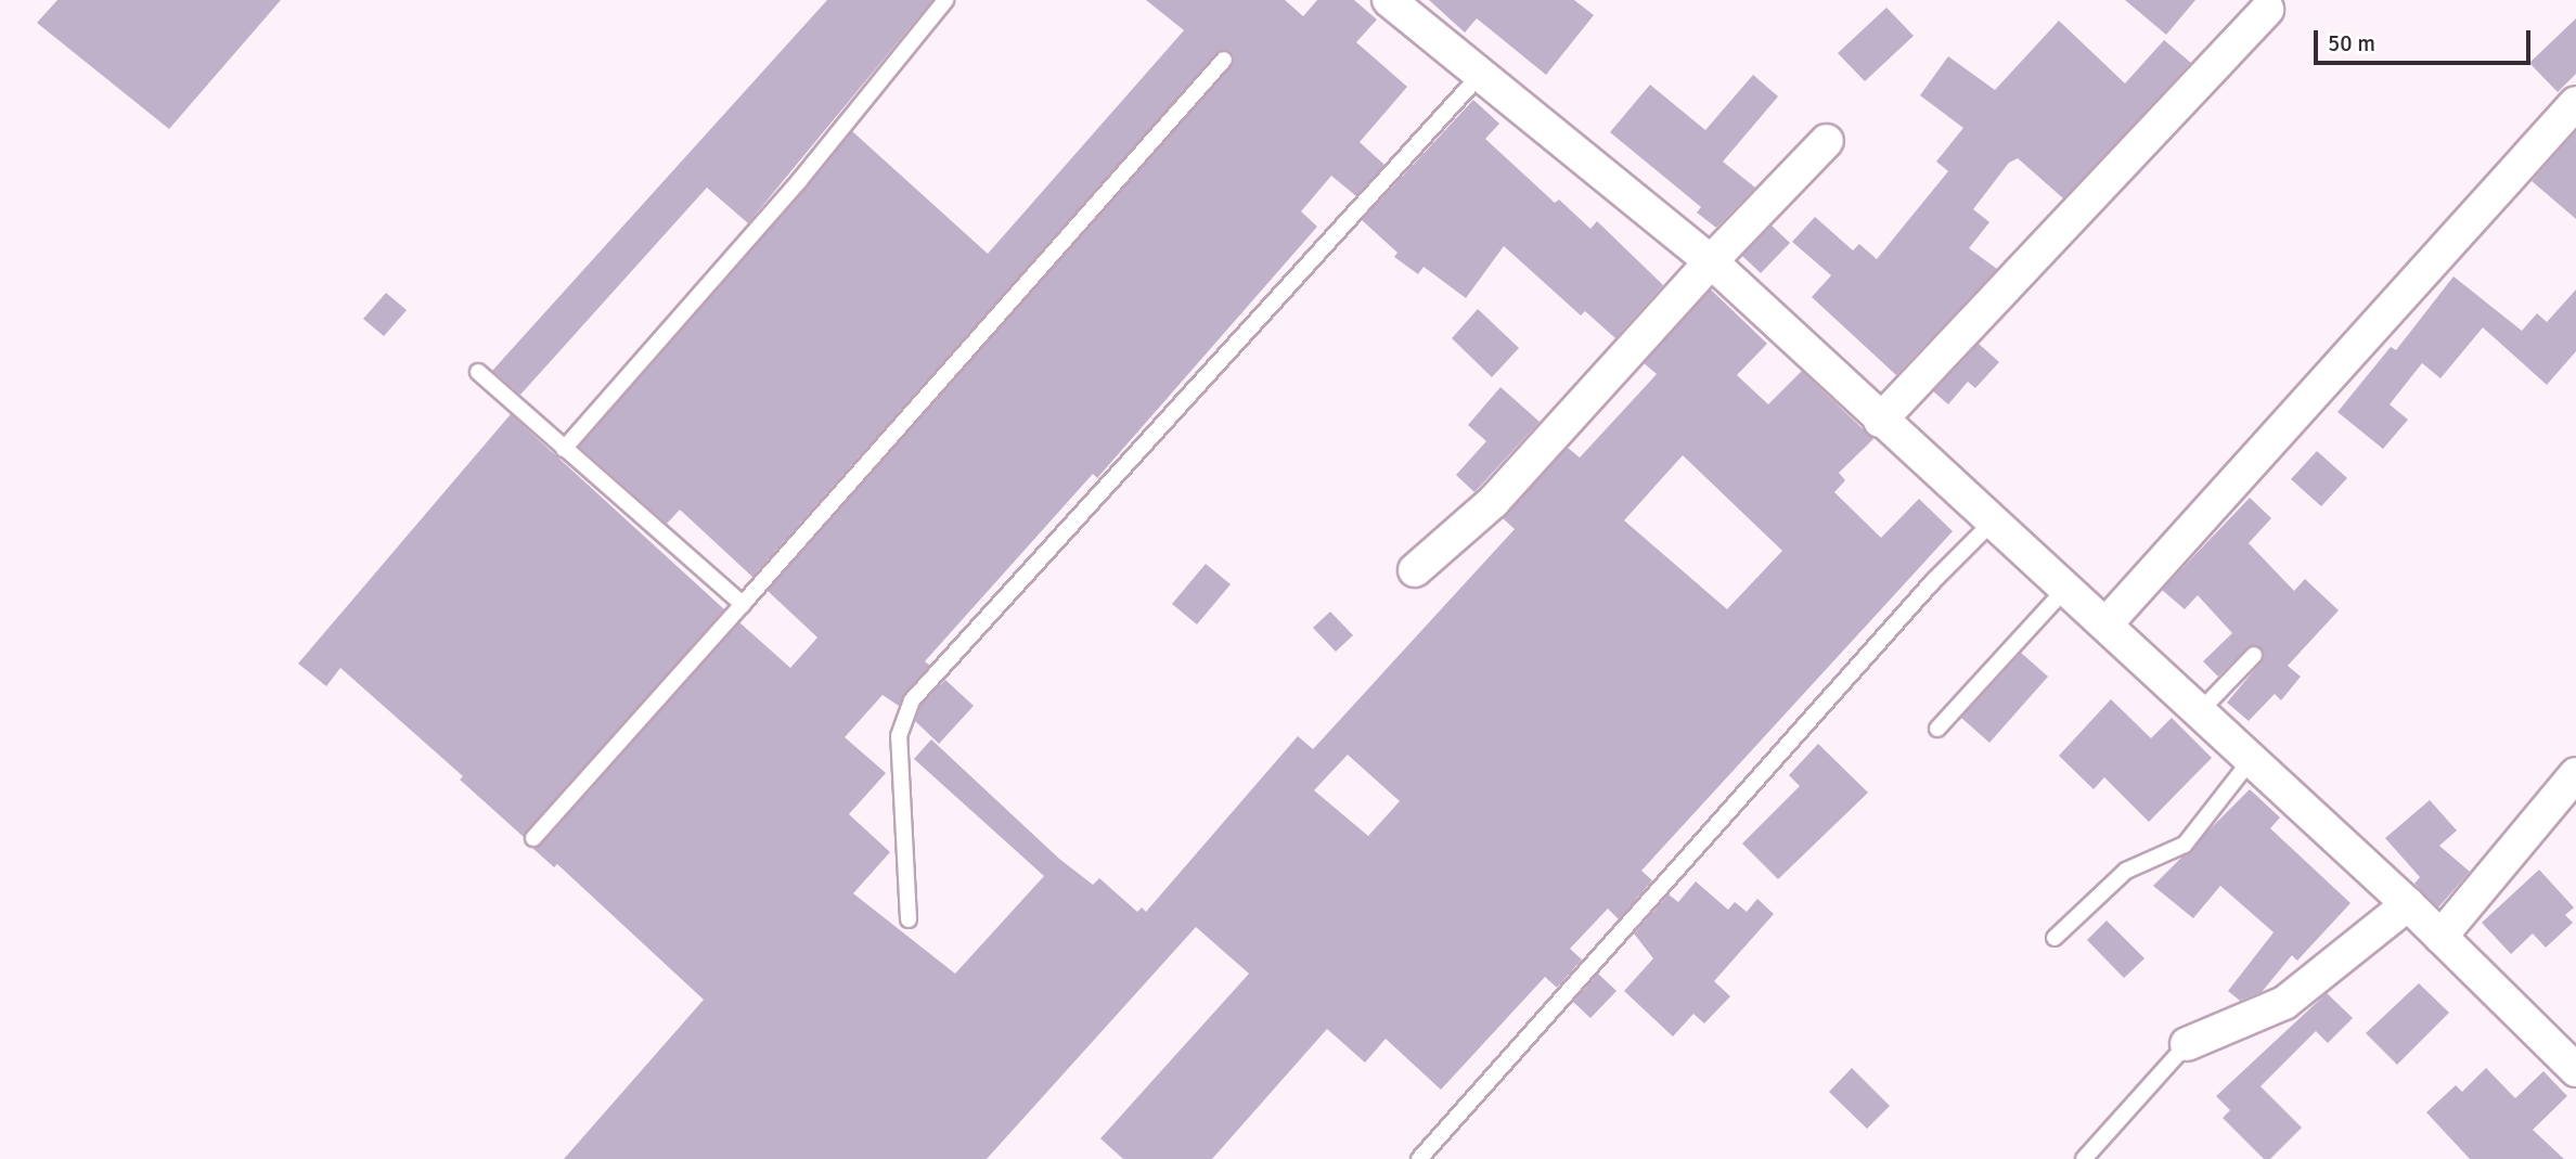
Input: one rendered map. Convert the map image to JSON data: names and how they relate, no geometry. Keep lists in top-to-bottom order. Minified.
{"scale_bar":"50 m"}
